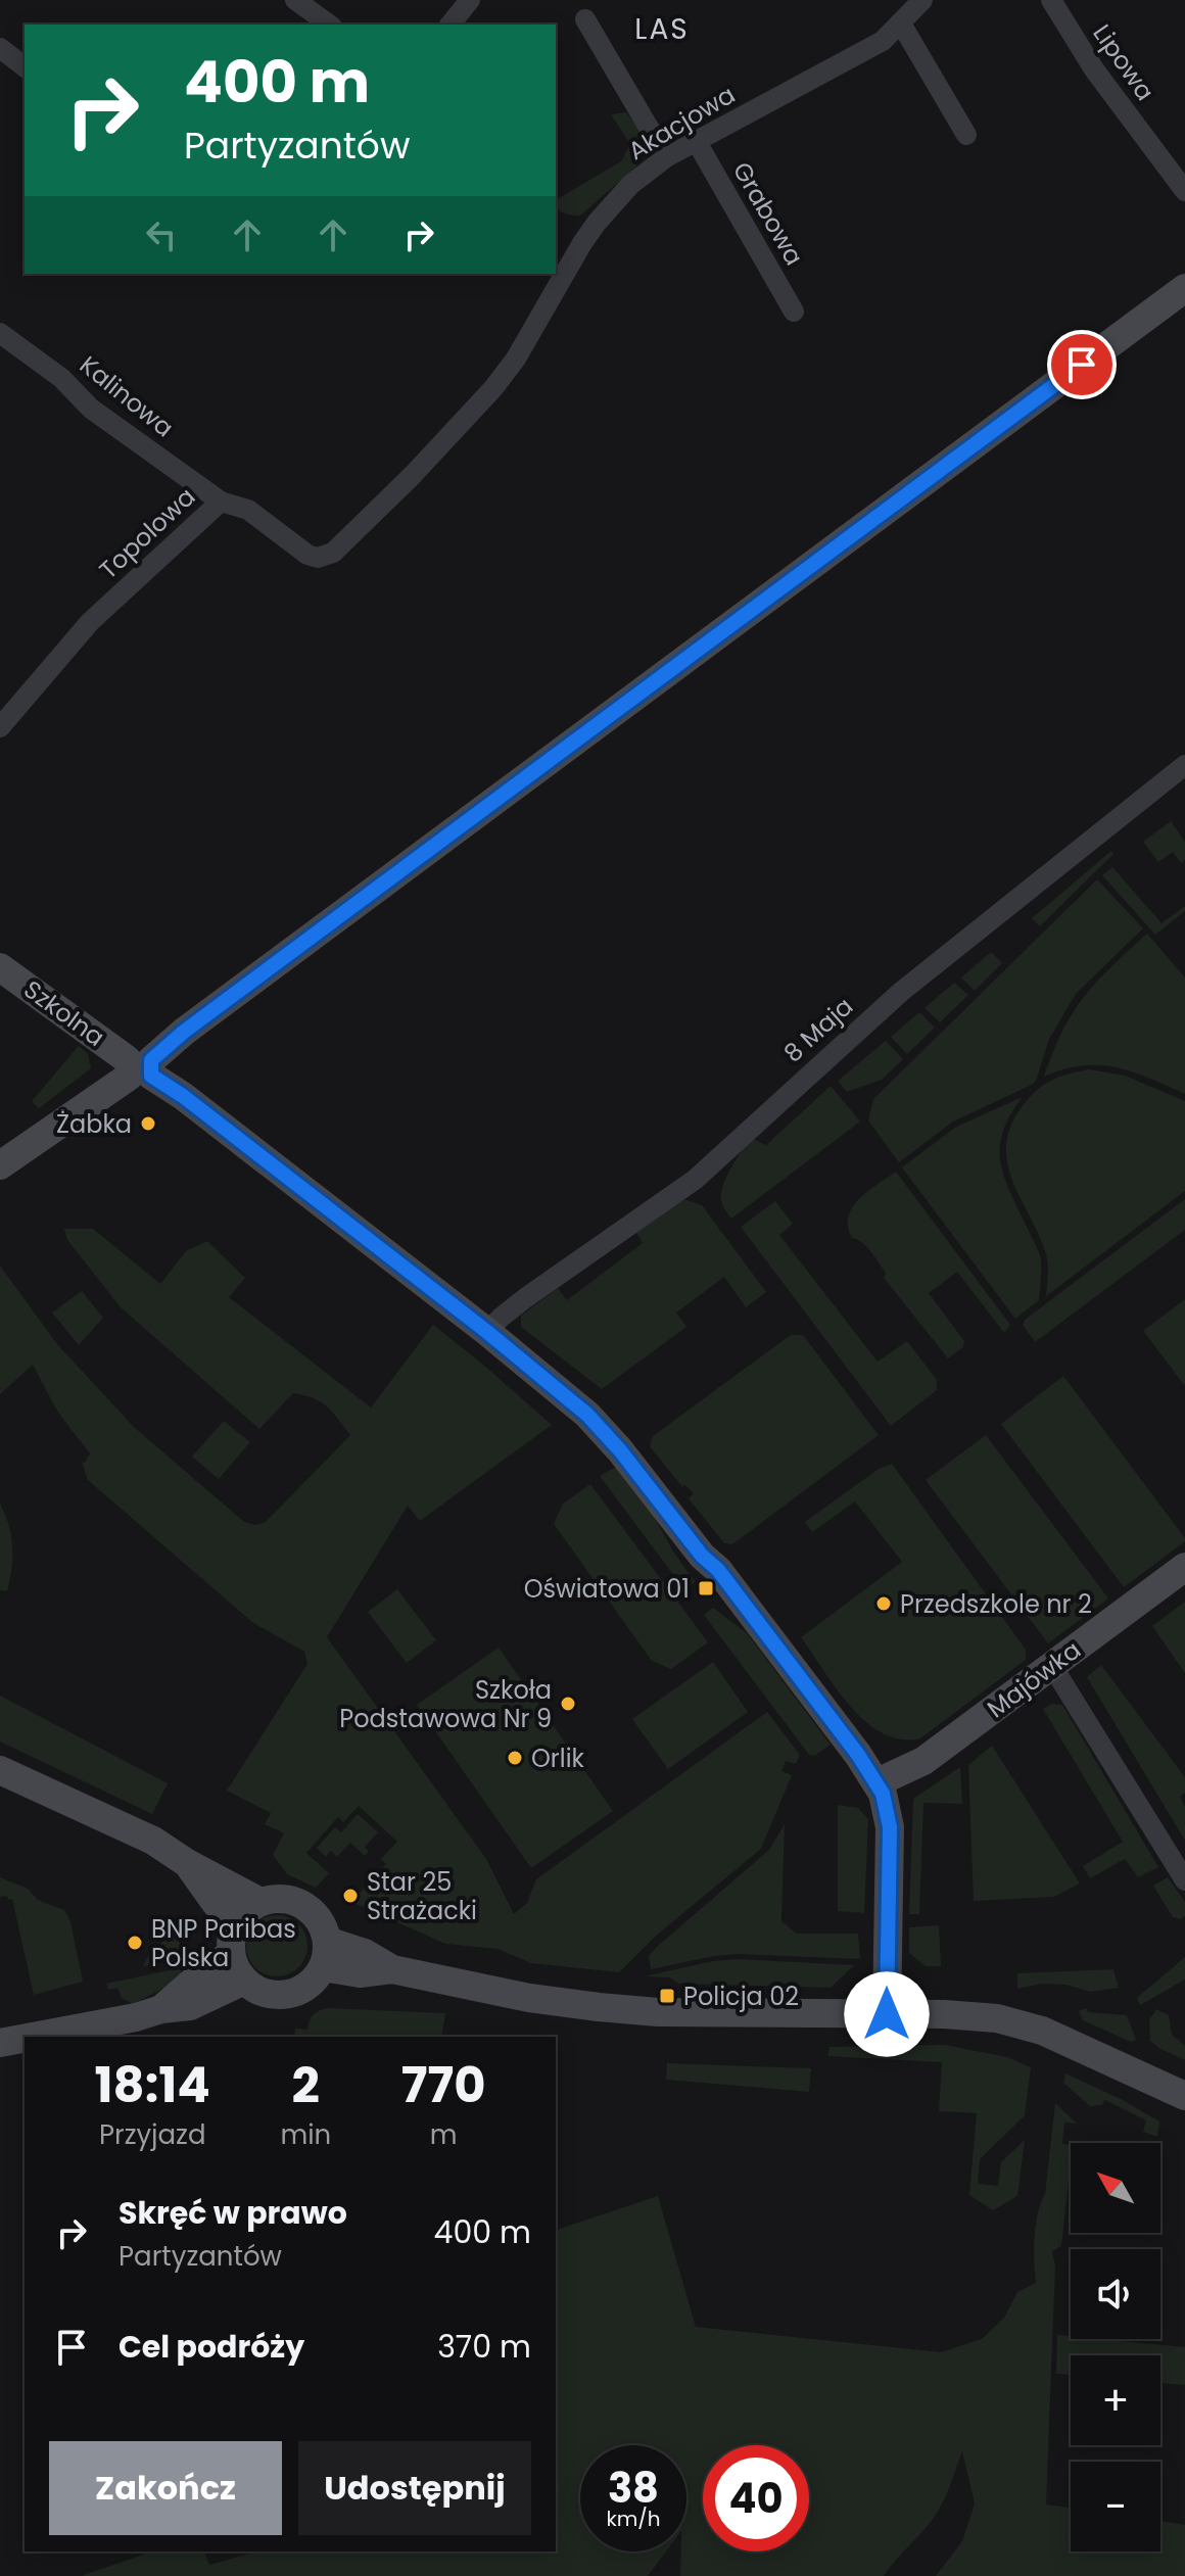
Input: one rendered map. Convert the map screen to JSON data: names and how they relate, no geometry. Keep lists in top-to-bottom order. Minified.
{"streets":{"street":["Lipowa","Akacjowa","Grabowa","Kalinowa","Topolowa","Szkolna","8 Maja","Majówka"]},"crossings":[["Akacjowa","Grabowa"],["Akacjowa","Topolowa"],["Kalinowa","Topolowa"],["Szkolna","8 Maja"],["Szkolna","Majówka"]],"districts":["LAS"],"places":{"other":["Żabka","Przedszkole nr 2","Szkoła Podstawowa Nr 9","Orlik","Star 25 Strażacki","BNP Paribas Polska"],"transit":["Oświatowa 01","Policja 02"]},"north":"top left","page":{"turn":["400 m","Partyzantów"],"eta":["18:14","Przyjazd","2","min","770","m"],"map_buttons":["+","−"],"list":[{"name":"Skręć w prawo","note":"Partyzantów","value":"400 m"},{"name":"Cel podróży","value":"370 m"}],"buttons":["Zakończ","Udostępnij"],"speed":"38 km/h","limit":"40"}}
